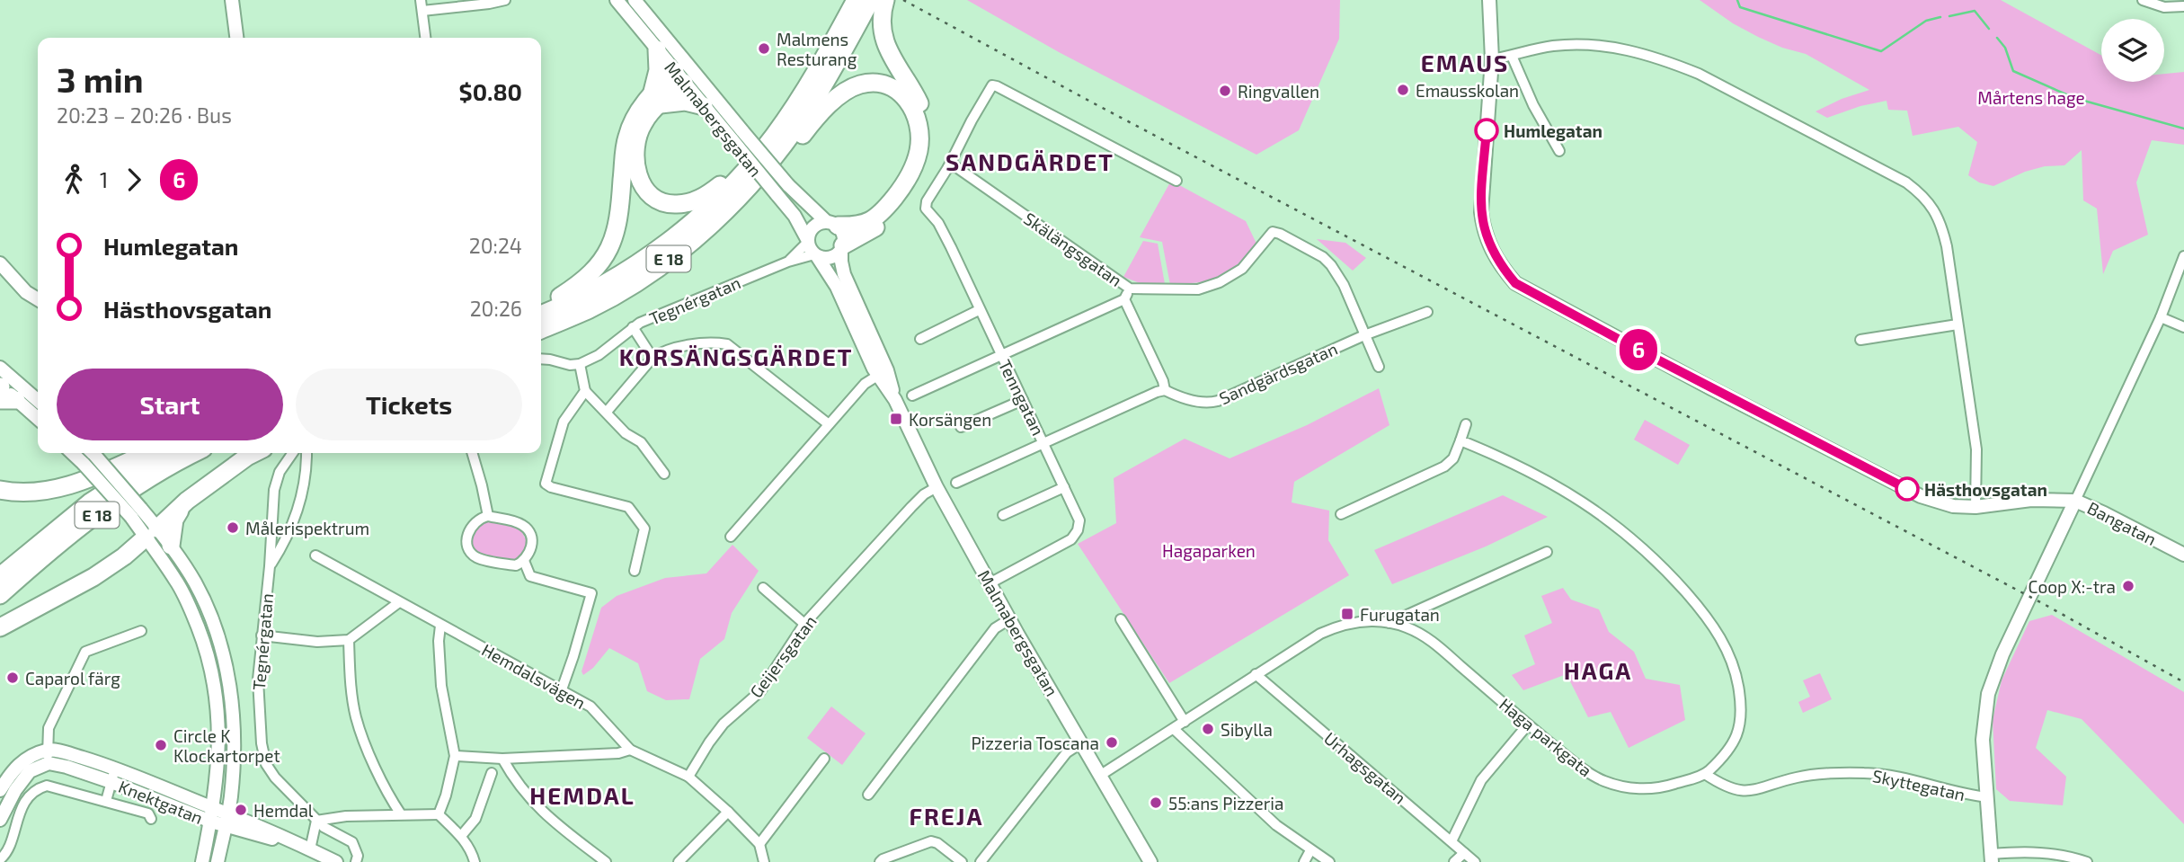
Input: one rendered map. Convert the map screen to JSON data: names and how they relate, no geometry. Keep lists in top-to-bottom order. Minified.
{"streets":{"highway":["E 18"],"main road":["Malmabergsgatan","Bangatan","Knektgatan"],"street":["Skälängsgatan","Tegnérgatan","Sandgärdsgatan","Tenngatan","Geijersgatan","Hemdalsvägen","Haga parkgata","Urhagsgatan","Skyttegatan"]},"crossings":[["Malmabergsgatan","E 18"],["Malmabergsgatan","Tegnérgatan"],["Malmabergsgatan","Tenngatan"],["Malmabergsgatan","Geijersgatan"],["Malmabergsgatan","Haga parkgata"],["Skälängsgatan","Sandgärdsgatan"],["Skälängsgatan","Tenngatan"],["E 18","Tegnérgatan"],["Geijersgatan","Hemdalsvägen"],["Haga parkgata","Urhagsgatan"],["Haga parkgata","Skyttegatan"]],"districts":["EMAUS","SANDGÄRDET","KORSÄNGSGÄRDET","HAGA","HEMDAL","FREJA"],"parks":["Mårtens hage","Hagaparken"],"places":{"other":["Malmens Resturang","Emausskolan","Ringvallen","Humlegatan","Hästhovsgatan","Målerispektrum","Coop X:-tra","Caparol färg","Sibylla","Pizzeria Toscana","Circle K Klockartorpet","55:ans Pizzeria","Hemdal"],"transit":["Korsängen","Furugatan"]},"lines":["bus line 6"],"page":{"on_map":"6","heading":["3 min","20:23 – 20:26 · Bus","$0.80"],"legs":["1","6"],"list":[{"name":"Humlegatan","value":"20:24"},{"name":"Hästhovsgatan","value":"20:26"}],"buttons":["Start","Tickets"]}}
